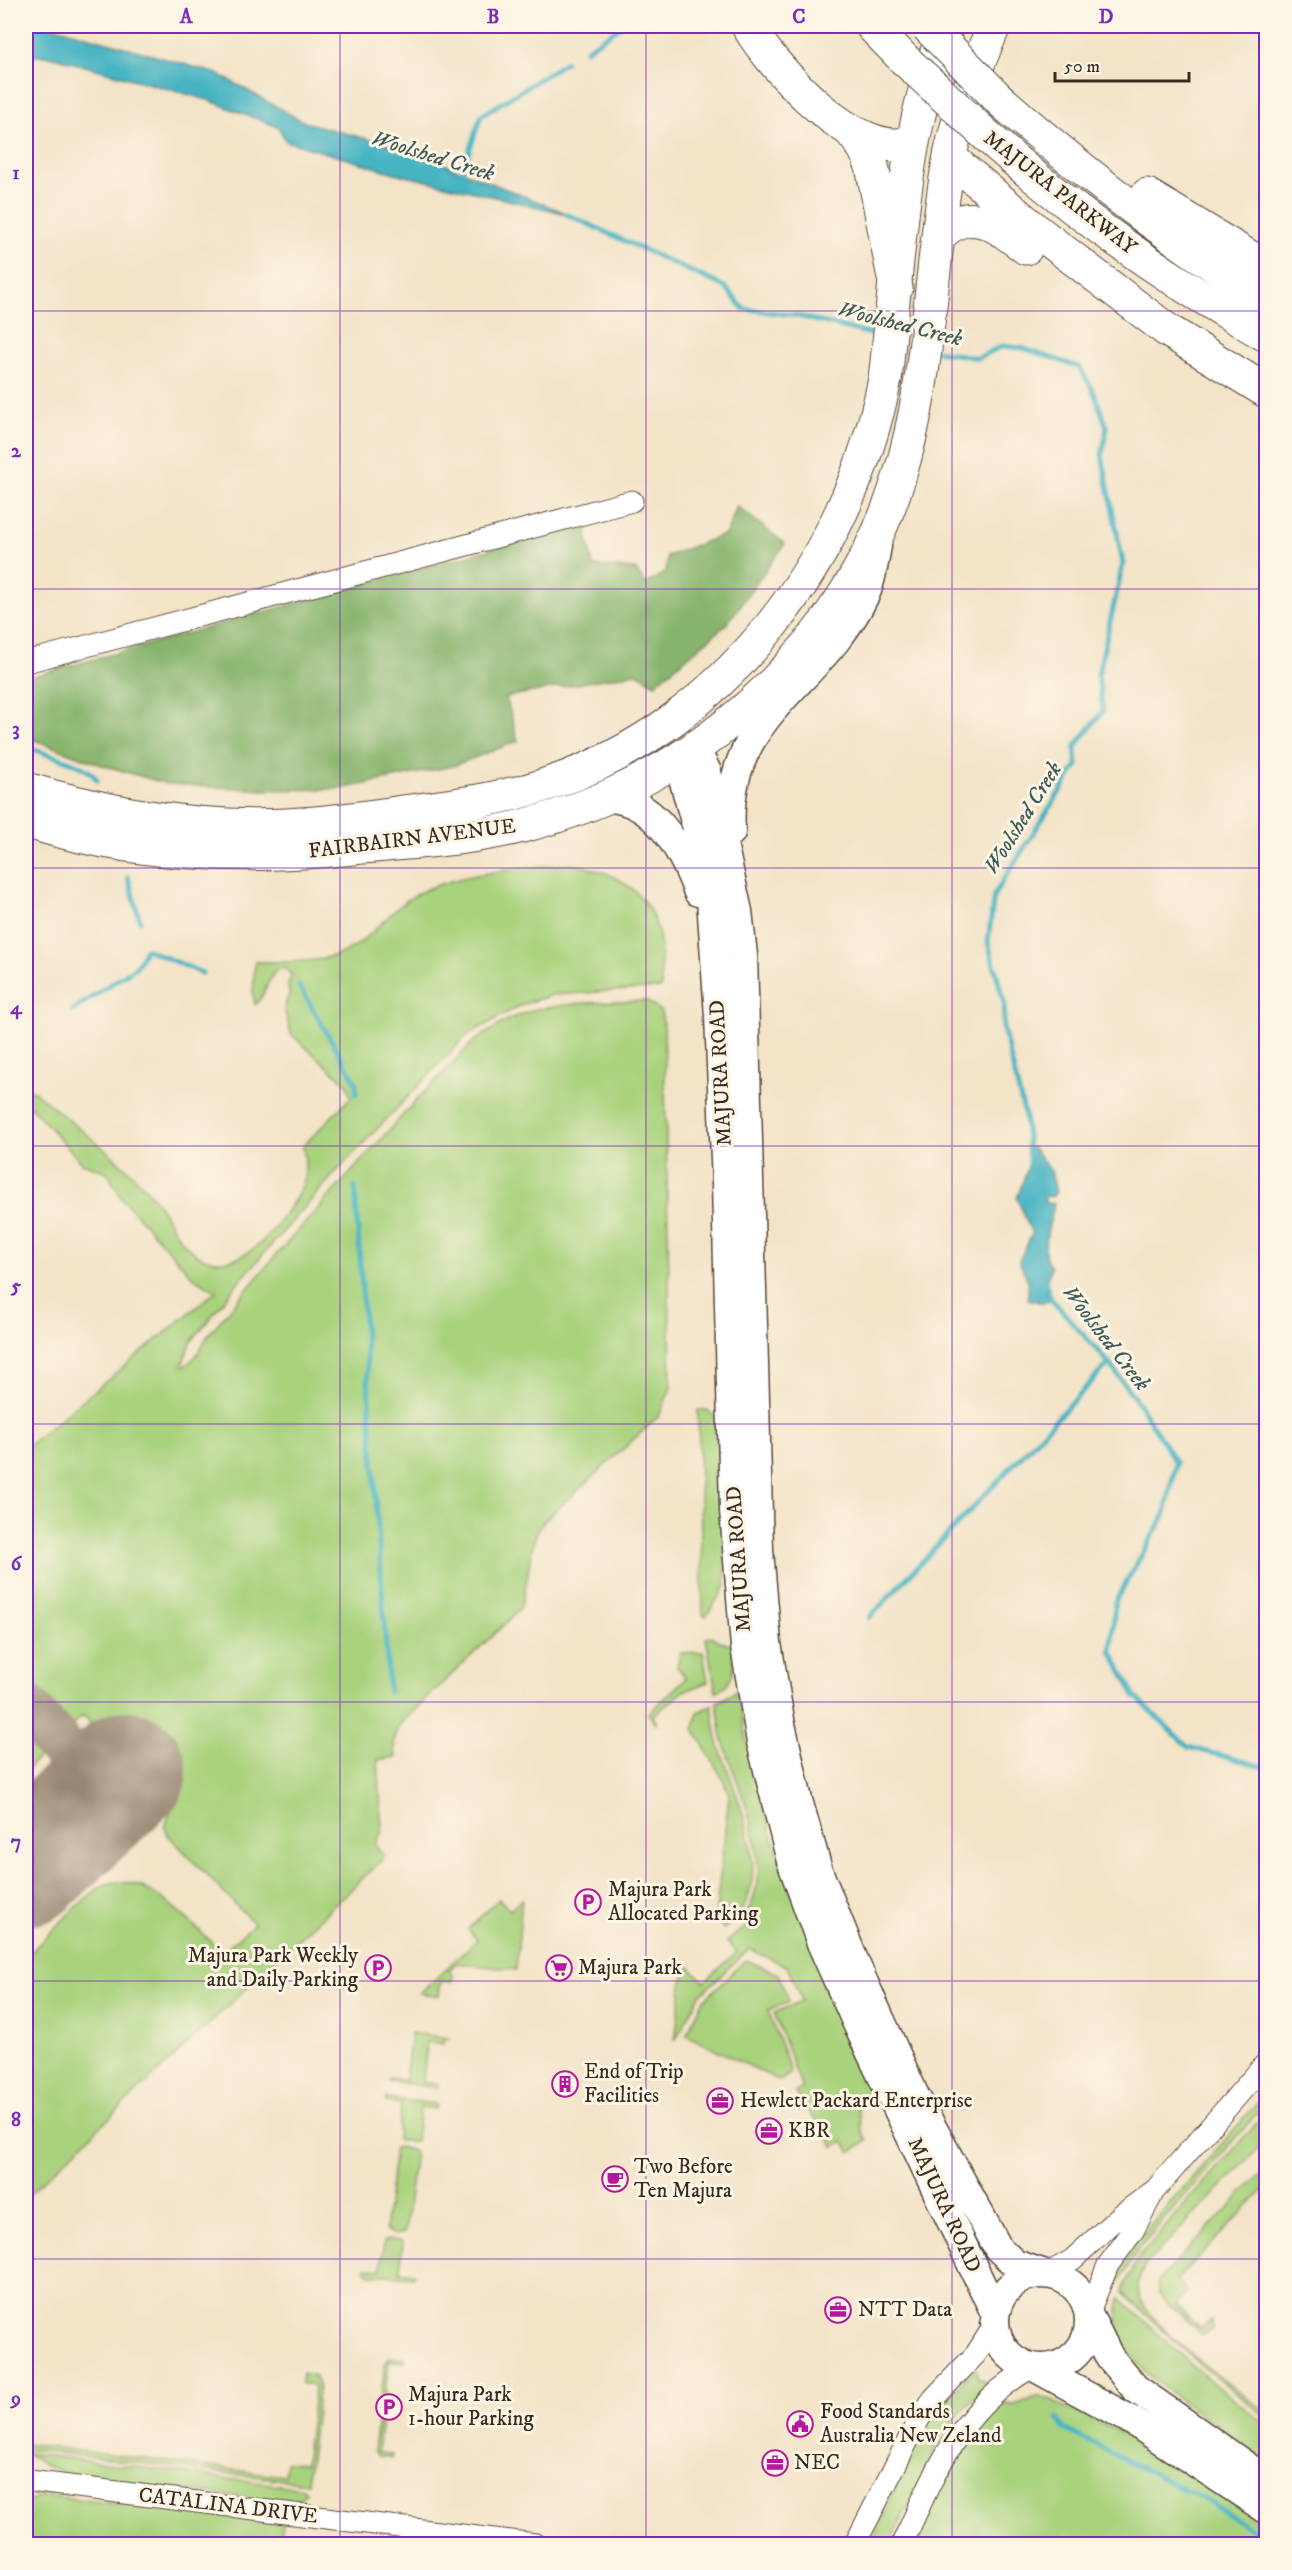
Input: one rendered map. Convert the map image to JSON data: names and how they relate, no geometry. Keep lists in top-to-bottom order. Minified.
{"streets":{"main road":["MAJURA PARKWAY","FAIRBAIRN AVENUE","MAJURA ROAD"],"street":["CATALINA DRIVE"]},"crossings":[["FAIRBAIRN AVENUE","MAJURA ROAD"]],"water":["Woolshed Creek"],"places":{"parking":["Majura Park Allocated Parking","Majura Park Weekly and Daily Parking","Majura Park 1-hour Parking"],"supermarket":["Majura Park"],"building":["End of Trip Facilities"],"office":["Hewlett Packard Enterprise","KBR","NTT Data","NEC"],"cafe":["Two Before Ten Majura"],"public building":["Food Standards Australia New Zeland"]},"scale_bar":"50 m","grid":{"columns":["A","B","C","D"],"rows":["1","2","3","4","5","6","7","8","9"]}}
